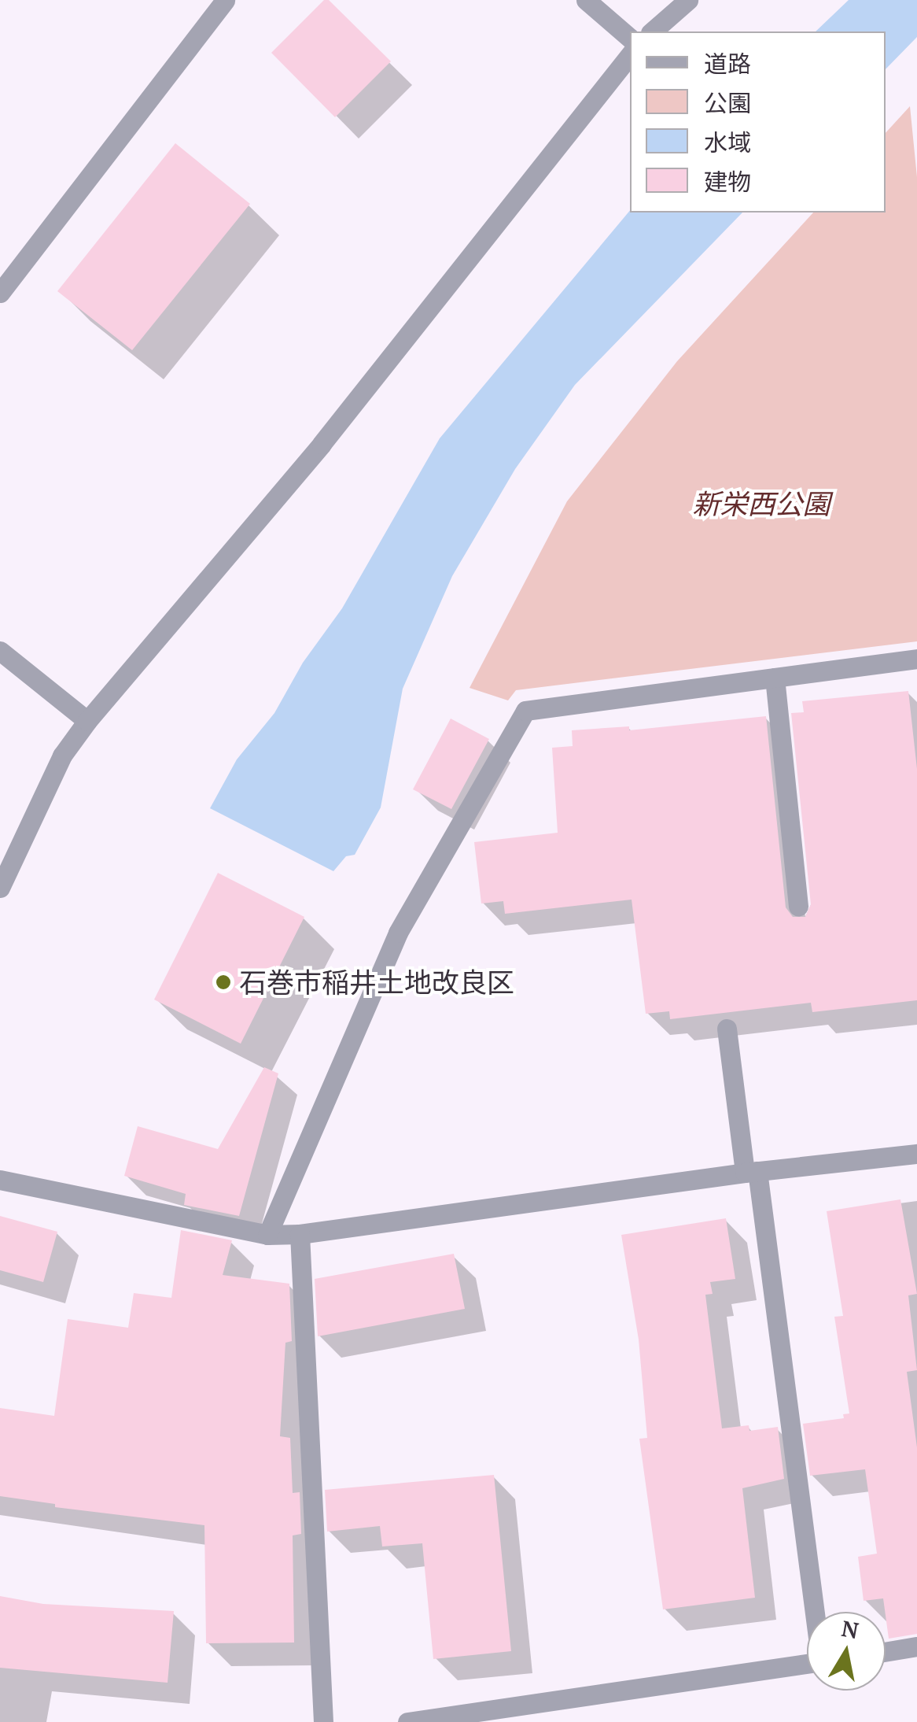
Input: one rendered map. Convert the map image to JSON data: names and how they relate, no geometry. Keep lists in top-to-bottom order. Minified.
{"parks":["新栄西公園"],"places":["石巻市稲井土地改良区"],"legend":["道路","公園","水域","建物"],"north":"top"}
